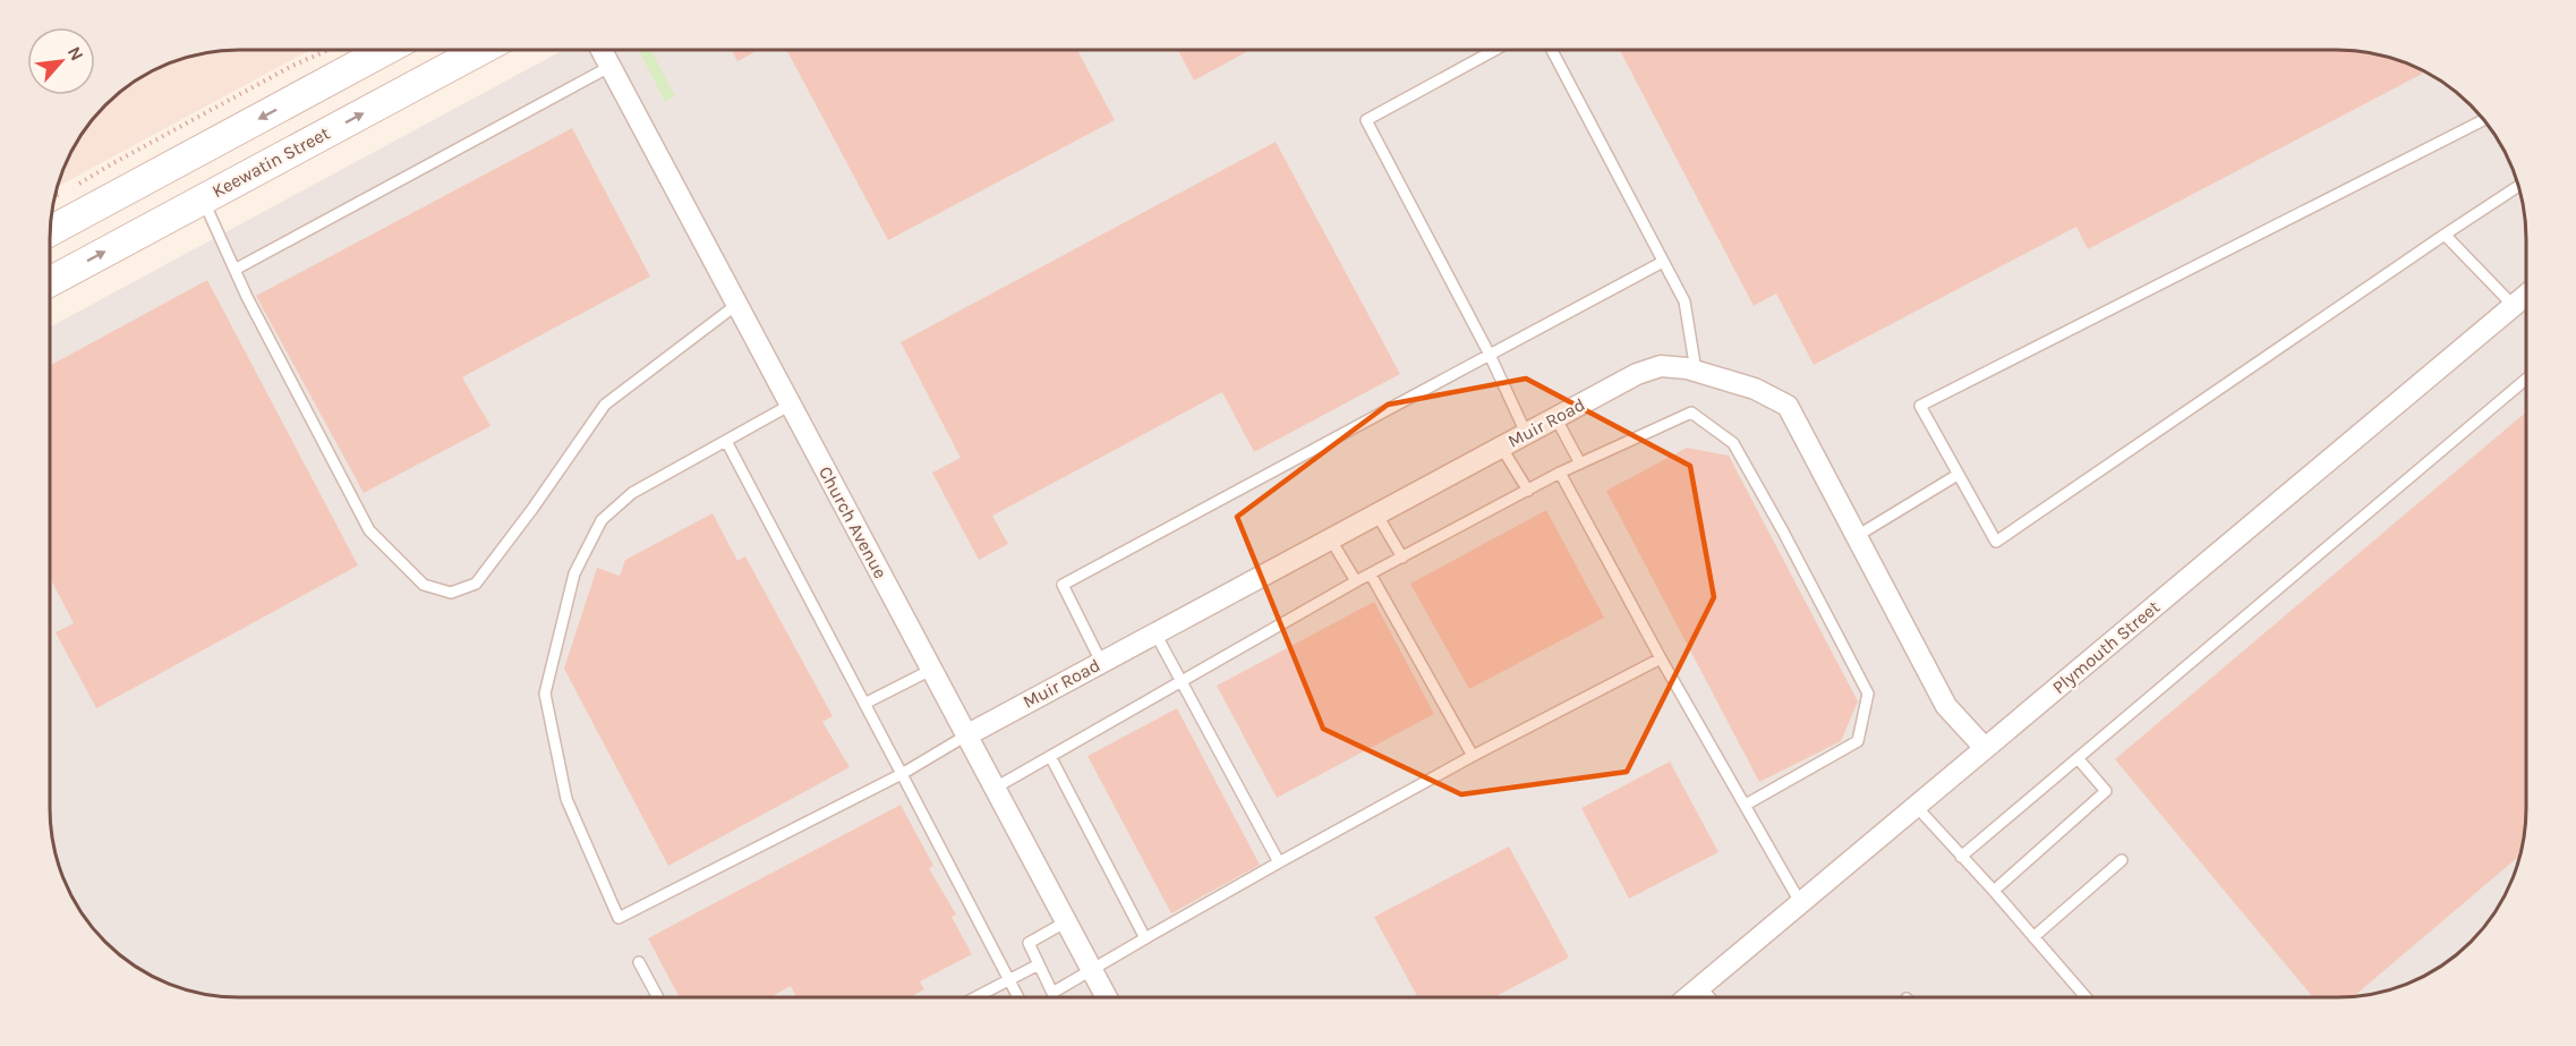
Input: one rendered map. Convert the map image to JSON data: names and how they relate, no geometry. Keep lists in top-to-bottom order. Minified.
{"streets":{"main road":["Keewatin Street"],"street":["Muir Road","Church Avenue","Plymouth Street"]},"crossings":[["Muir Road","Church Avenue"],["Muir Road","Plymouth Street"]],"north":"top right"}
